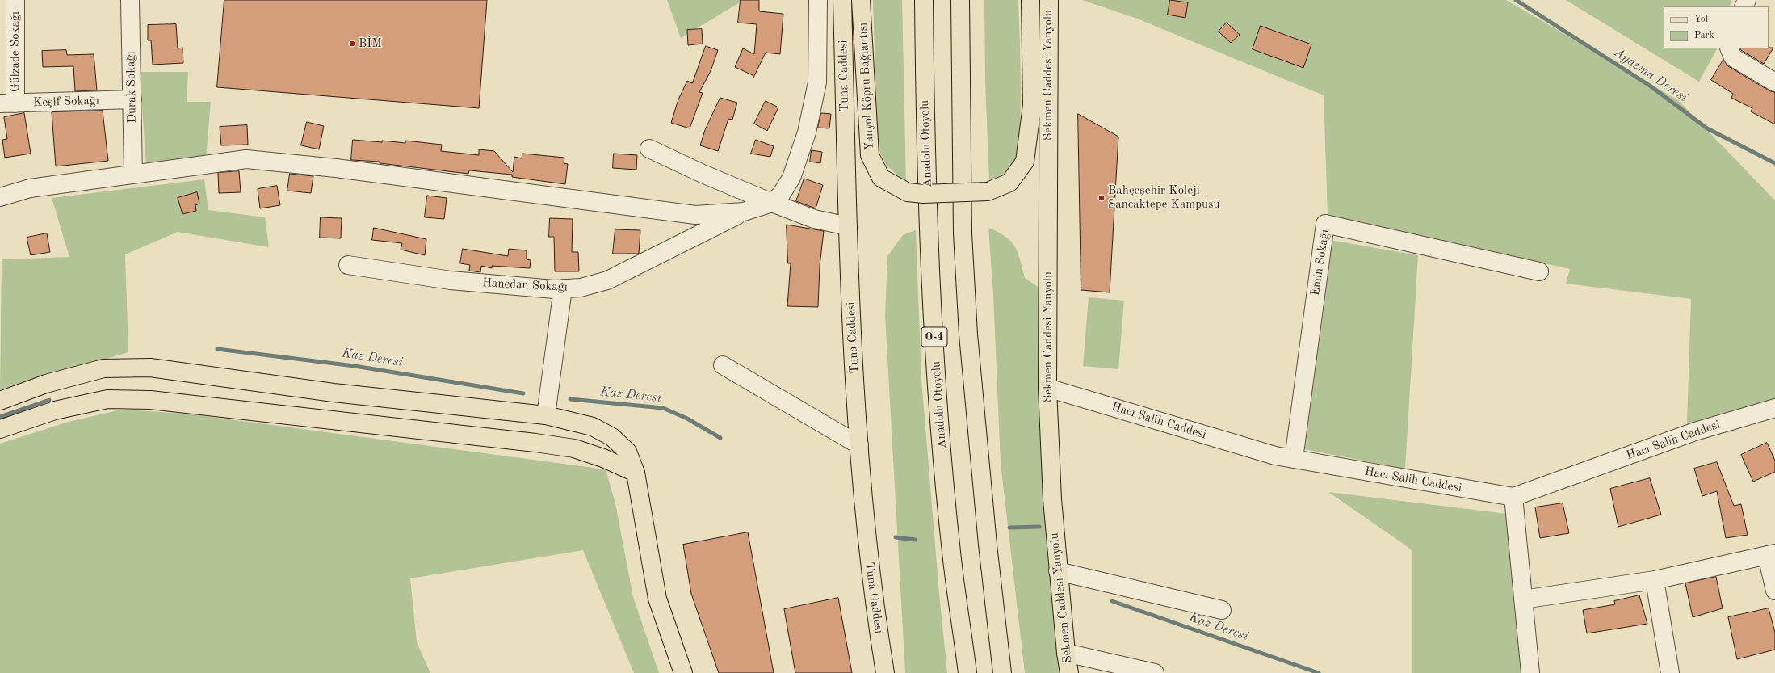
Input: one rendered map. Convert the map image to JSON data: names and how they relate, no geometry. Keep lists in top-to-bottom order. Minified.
{"streets":{"main road":["Sekmen Caddesi Yanyolu","Tuna Caddesi","Yanyol Köprü Bağlantısı","Anadolu Otoyolu","O-4"],"street":["Gülzade Sokağı","Durak Sokağı","Keşif Sokağı","Emin Sokağı","Hanedan Sokağı","Hacı Salih Caddesi"]},"crossings":[["Gülzade Sokağı","Keşif Sokağı"],["Sekmen Caddesi Yanyolu","Hacı Salih Caddesi"],["Durak Sokağı","Keşif Sokağı"],["Emin Sokağı","Hacı Salih Caddesi"]],"water":["Ayazma Deresi","Kaz Deresi"],"places":["BİM","Bahçeşehir Koleji Sancaktepe Kampüsü"],"legend":["Yol","Park"]}
